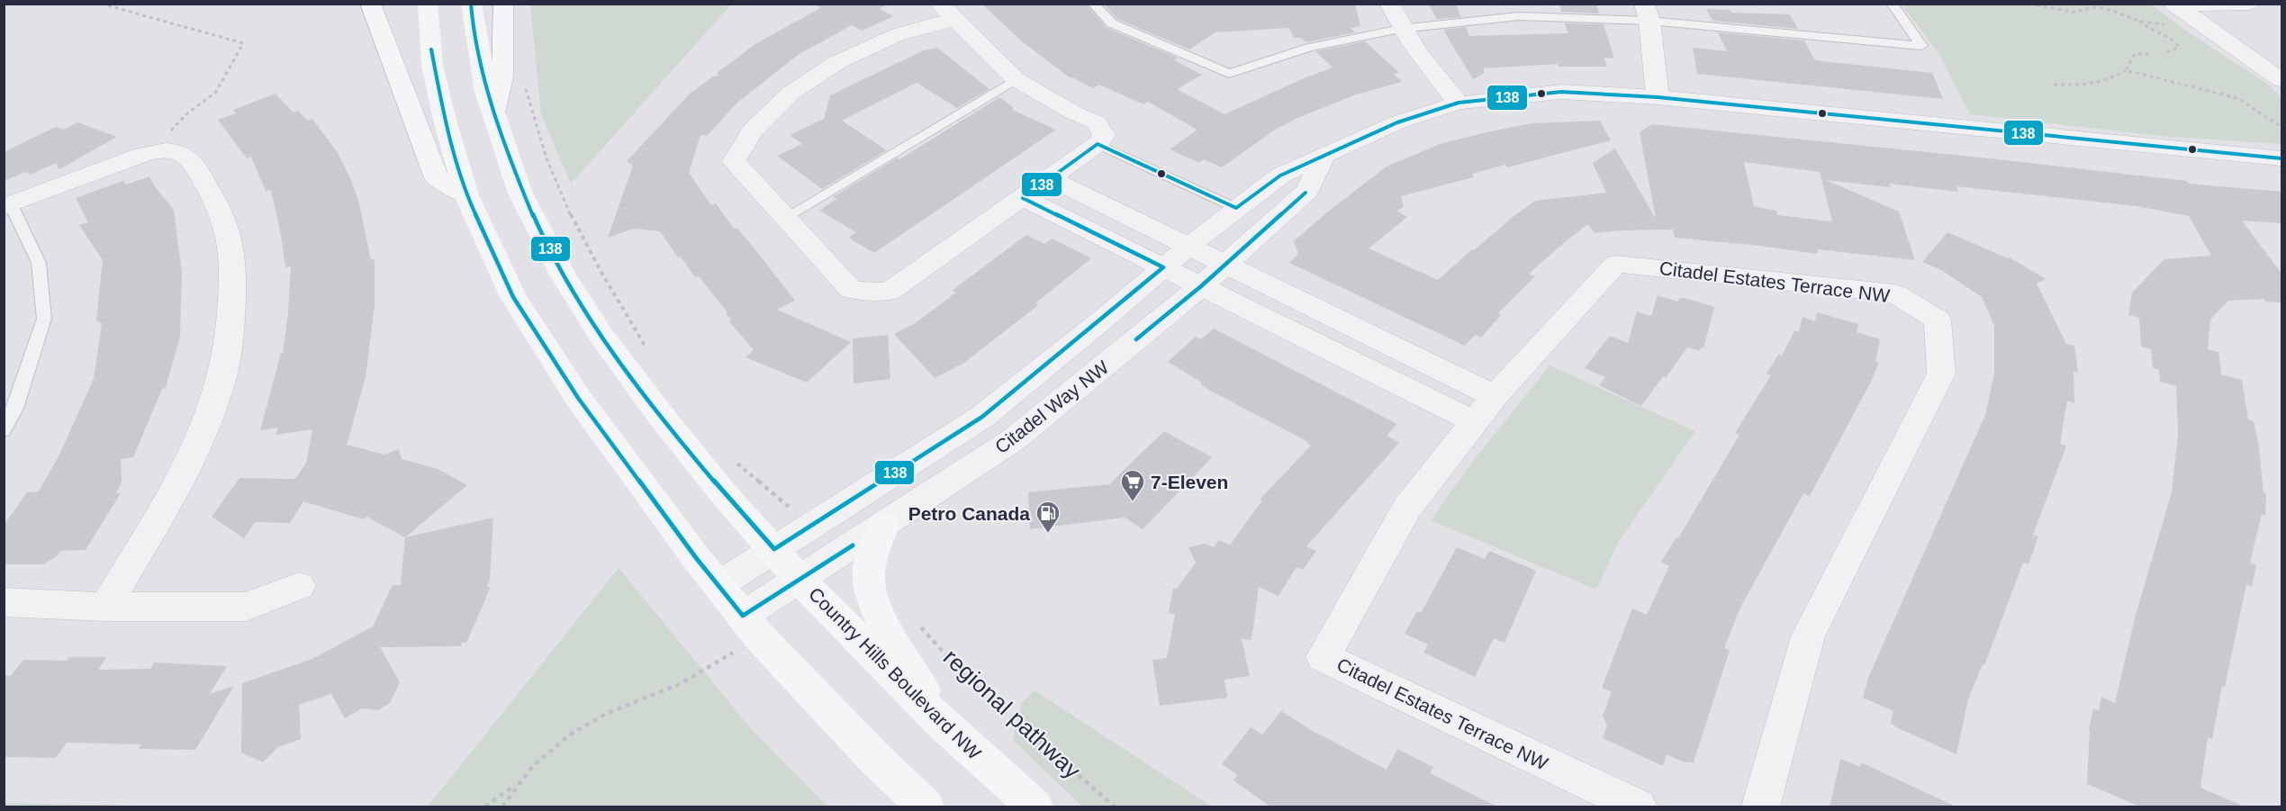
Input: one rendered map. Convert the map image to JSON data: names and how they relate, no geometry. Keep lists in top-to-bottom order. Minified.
{"streets":{"main road":["Country Hills Boulevard NW"],"street":["Citadel Estates Terrace NW","Citadel Way NW"],"path":["regional pathway"]},"crossings":[["Citadel Way NW","Country Hills Boulevard NW"]],"places":{"supermarket":["7-Eleven"],"fuel station":["Petro Canada"]},"lines":["transit line 138"]}
